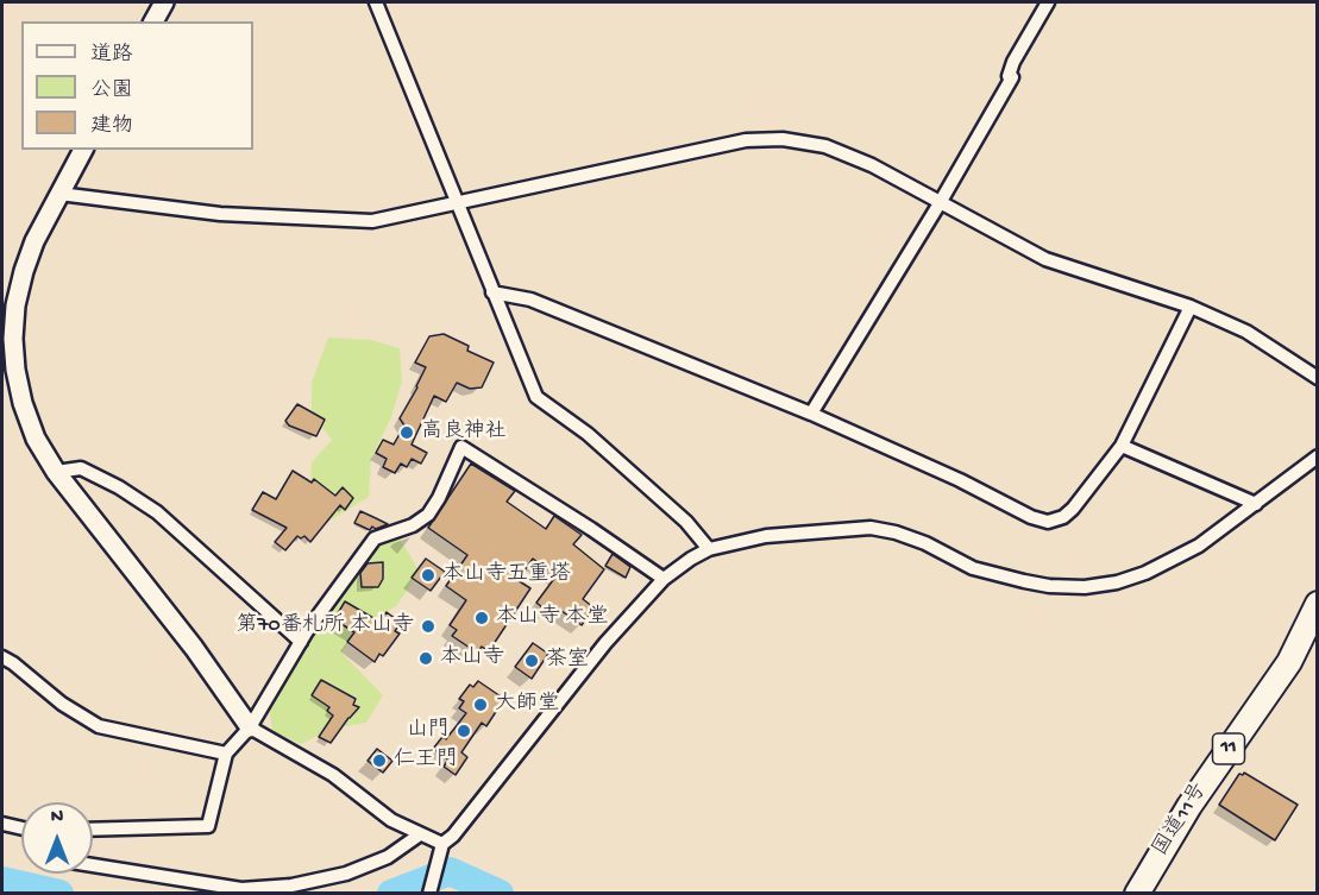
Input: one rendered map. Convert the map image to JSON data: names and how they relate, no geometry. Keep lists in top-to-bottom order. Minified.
{"streets":{"highway":["11","国道11号"]},"places":["高良神社","本山寺五重塔","本山寺 本堂","第70番札所 本山寺","本山寺","茶室","大師堂","山門","仁王門"],"legend":["道路","公園","建物"],"north":"top"}
